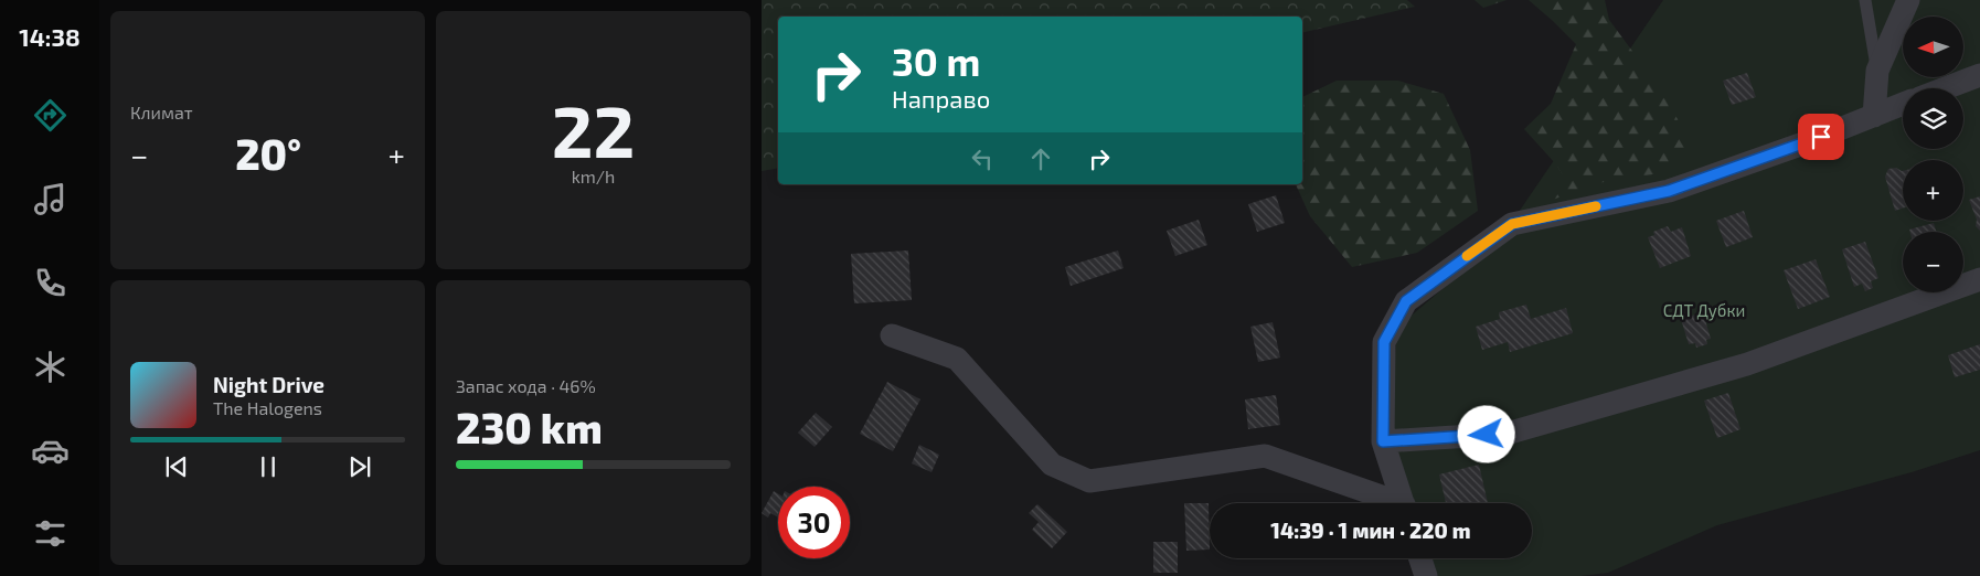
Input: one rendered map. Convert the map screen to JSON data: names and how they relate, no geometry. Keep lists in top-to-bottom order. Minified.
{"parks":["СДТ Дубки"],"north":"left","page":{"tabs":"14:38","tile":["Климат",["22","km/h"],["Запас хода · 46%","230 km"]],"map_buttons":["+","−"],"turn":["30 m","Направо"],"heat":["−","20°","+"],"song":["Night Drive","The Halogens"],"limit":"30","trip":"14:39 · 1 мин · 220 m"}}
